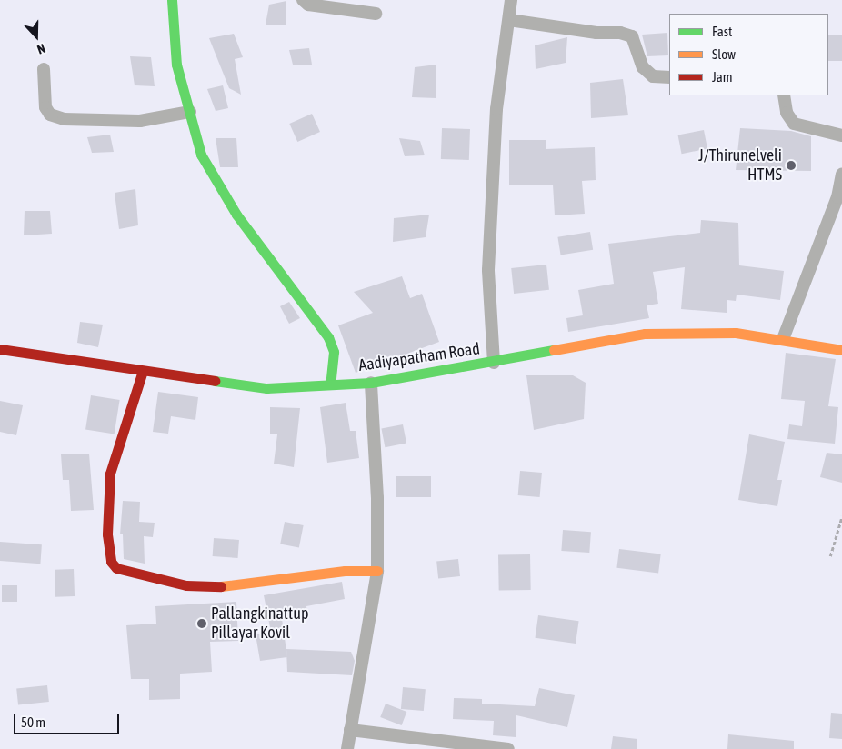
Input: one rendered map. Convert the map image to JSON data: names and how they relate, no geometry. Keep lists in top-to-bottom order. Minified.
{"streets":{"street":["Aadiyapatham Road"]},"places":["J/Thirunelveli HTMS","Pallangkinattup Pillayar Kovil"],"legend":["Fast","Slow","Jam"],"scale_bar":"50 m","north":"bottom"}
